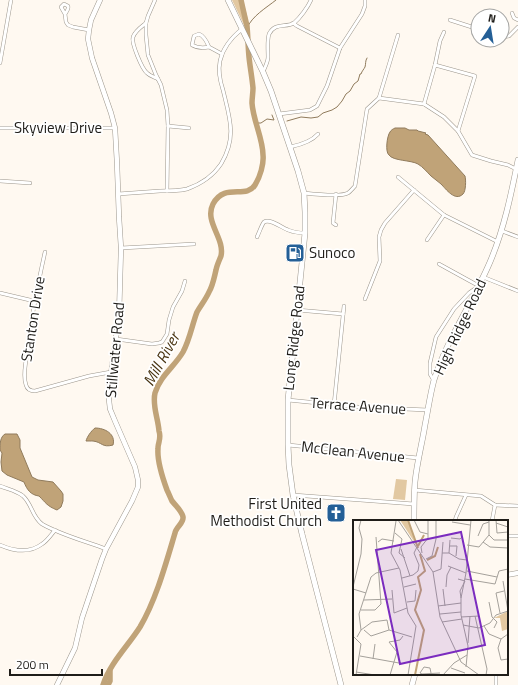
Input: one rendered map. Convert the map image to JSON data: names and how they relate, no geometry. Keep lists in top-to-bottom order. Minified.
{"streets":{"main road":["High Ridge Road","Long Ridge Road","Stillwater Road"],"street":["Skyview Drive","Stanton Drive","Terrace Avenue","McClean Avenue"]},"crossings":[["Skyview Drive","Stillwater Road"],["Stanton Drive","Stillwater Road"],["High Ridge Road","Terrace Avenue"],["High Ridge Road","McClean Avenue"],["Long Ridge Road","Terrace Avenue"],["Long Ridge Road","McClean Avenue"]],"water":["Mill River"],"places":{"fuel station":["Sunoco"],"church":["First United Methodist Church"]},"scale_bar":"200 m","north":"top"}
